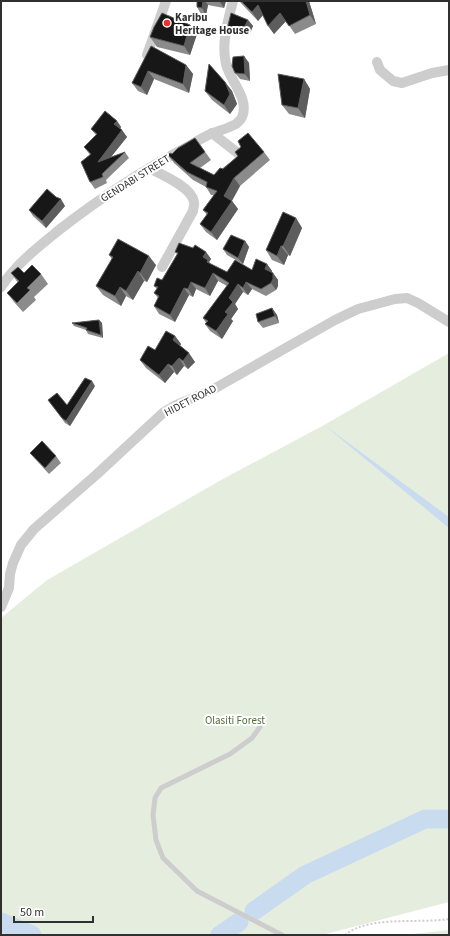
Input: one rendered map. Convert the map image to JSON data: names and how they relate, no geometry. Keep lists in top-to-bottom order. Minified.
{"streets":{"street":["GENDABI STREET","HIDET ROAD"]},"parks":["Olasiti Forest"],"places":["Karibu Heritage House"],"scale_bar":"50 m"}
